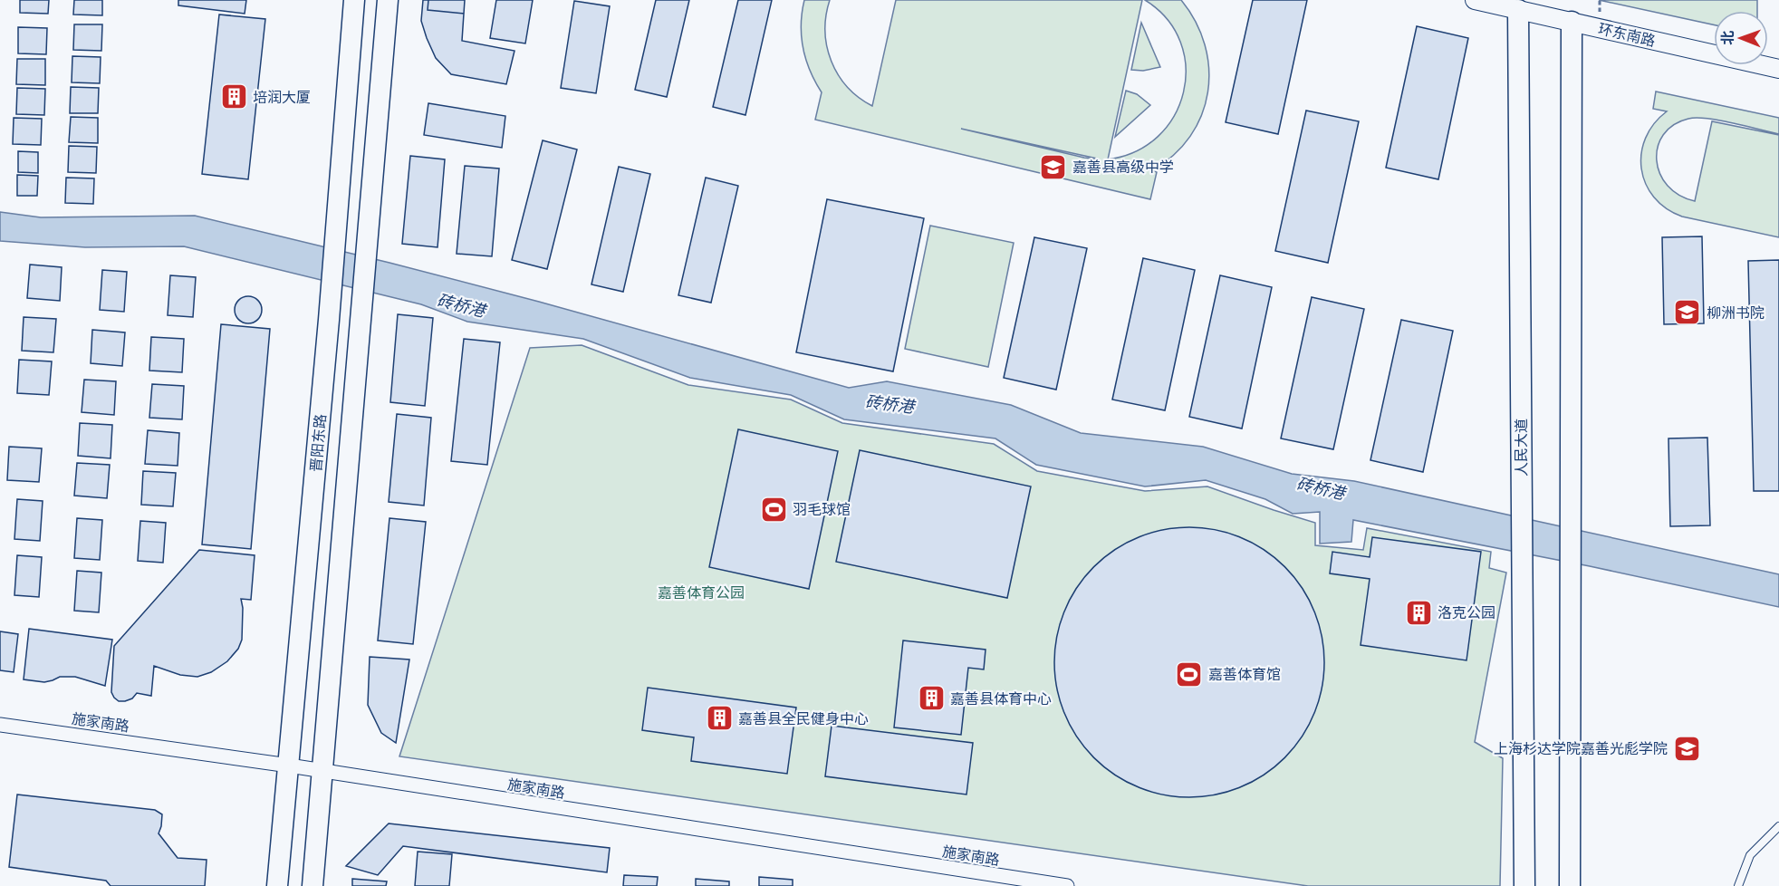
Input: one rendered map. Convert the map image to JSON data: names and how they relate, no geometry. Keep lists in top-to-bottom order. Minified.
{"streets":{"main road":["晋阳东路","人民大道"],"street":["环东南路","施家南路"]},"crossings":[["环东南路","人民大道"],["晋阳东路","施家南路"]],"water":["砖桥港"],"parks":["嘉善体育公园"],"places":{"building":["培润大厦","洛克公园","嘉善县体育中心","嘉善县全民健身中心"],"school or university":["嘉善县高级中学","柳洲书院","上海杉达学院嘉善光彪学院"],"sports":["羽毛球馆","嘉善体育馆"]},"north":"left"}
